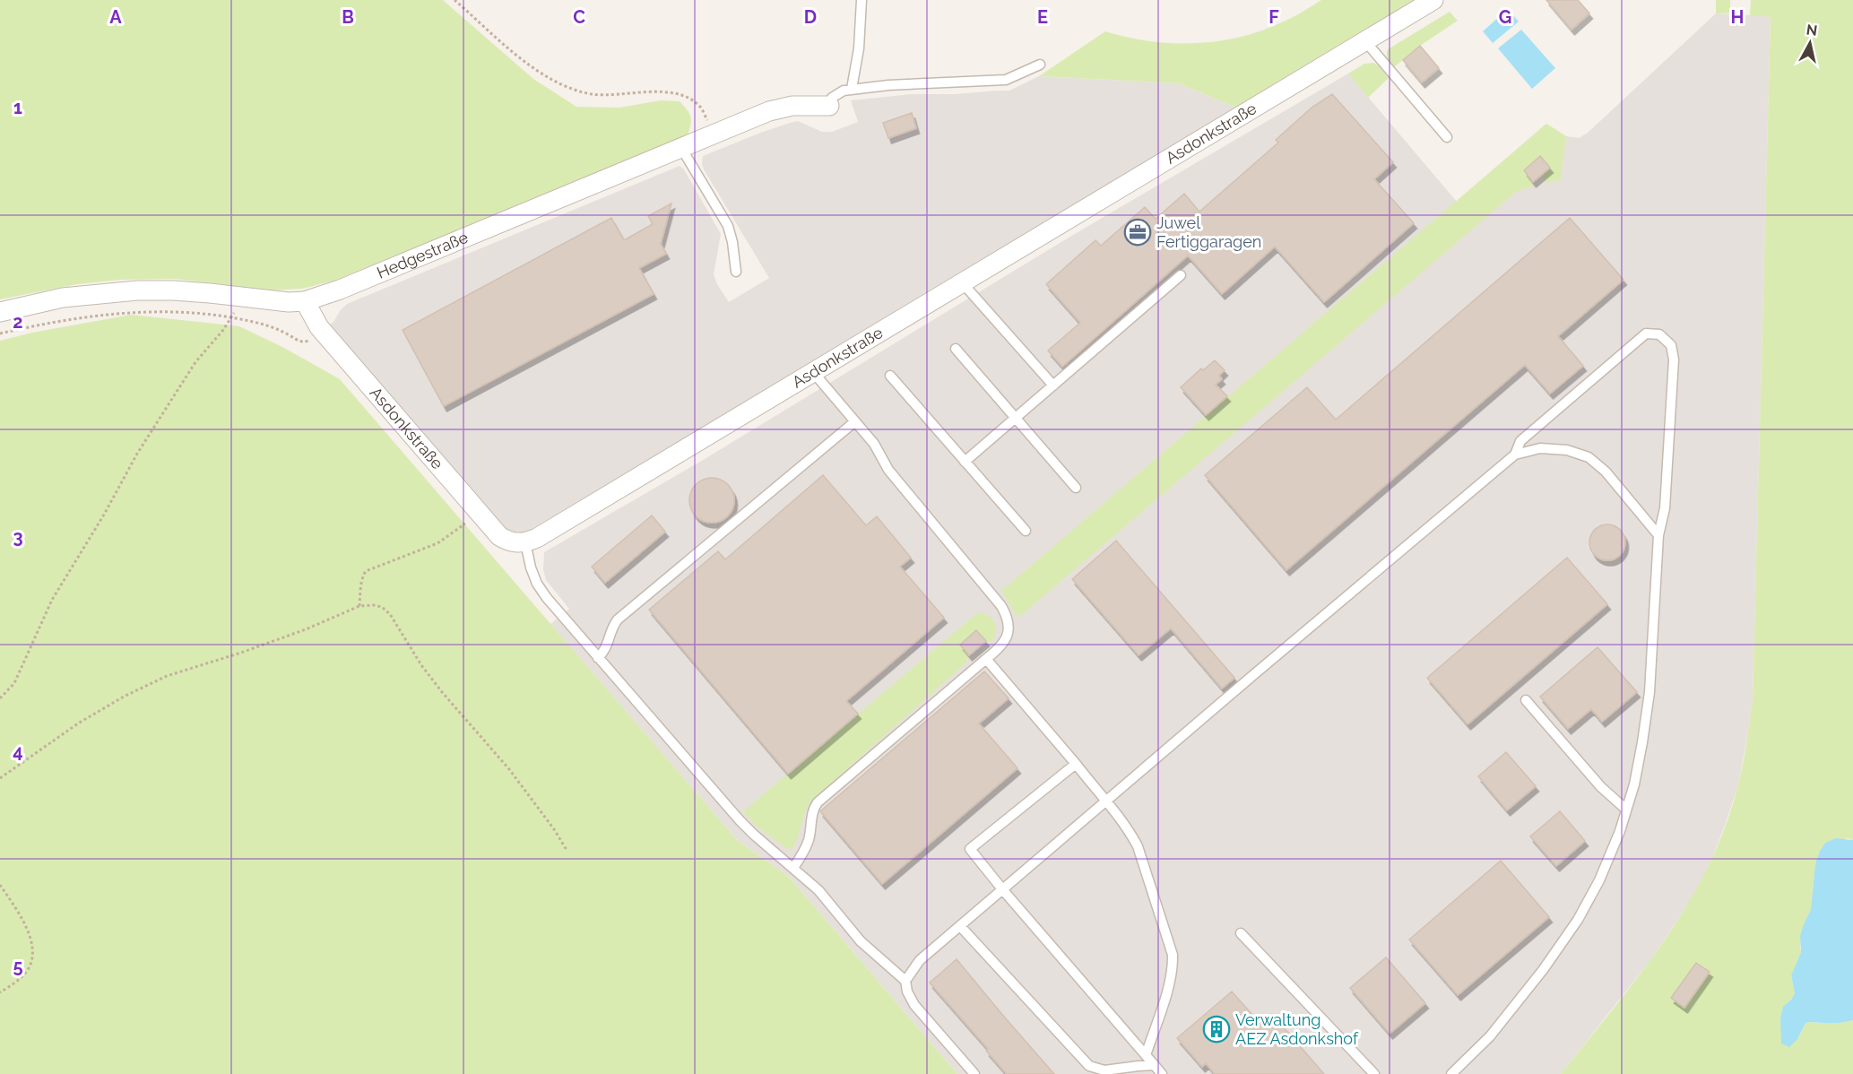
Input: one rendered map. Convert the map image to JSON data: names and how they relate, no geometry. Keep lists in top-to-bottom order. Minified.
{"streets":{"street":["Asdonkstraße","Hedgestraße"]},"crossings":[["Asdonkstraße","Hedgestraße"]],"places":{"office":["Juwel Fertiggaragen"],"building":["Verwaltung AEZ Asdonkshof"]},"north":"top","grid":{"columns":["A","B","C","D","E","F","G","H"],"rows":["1","2","3","4","5"]}}
